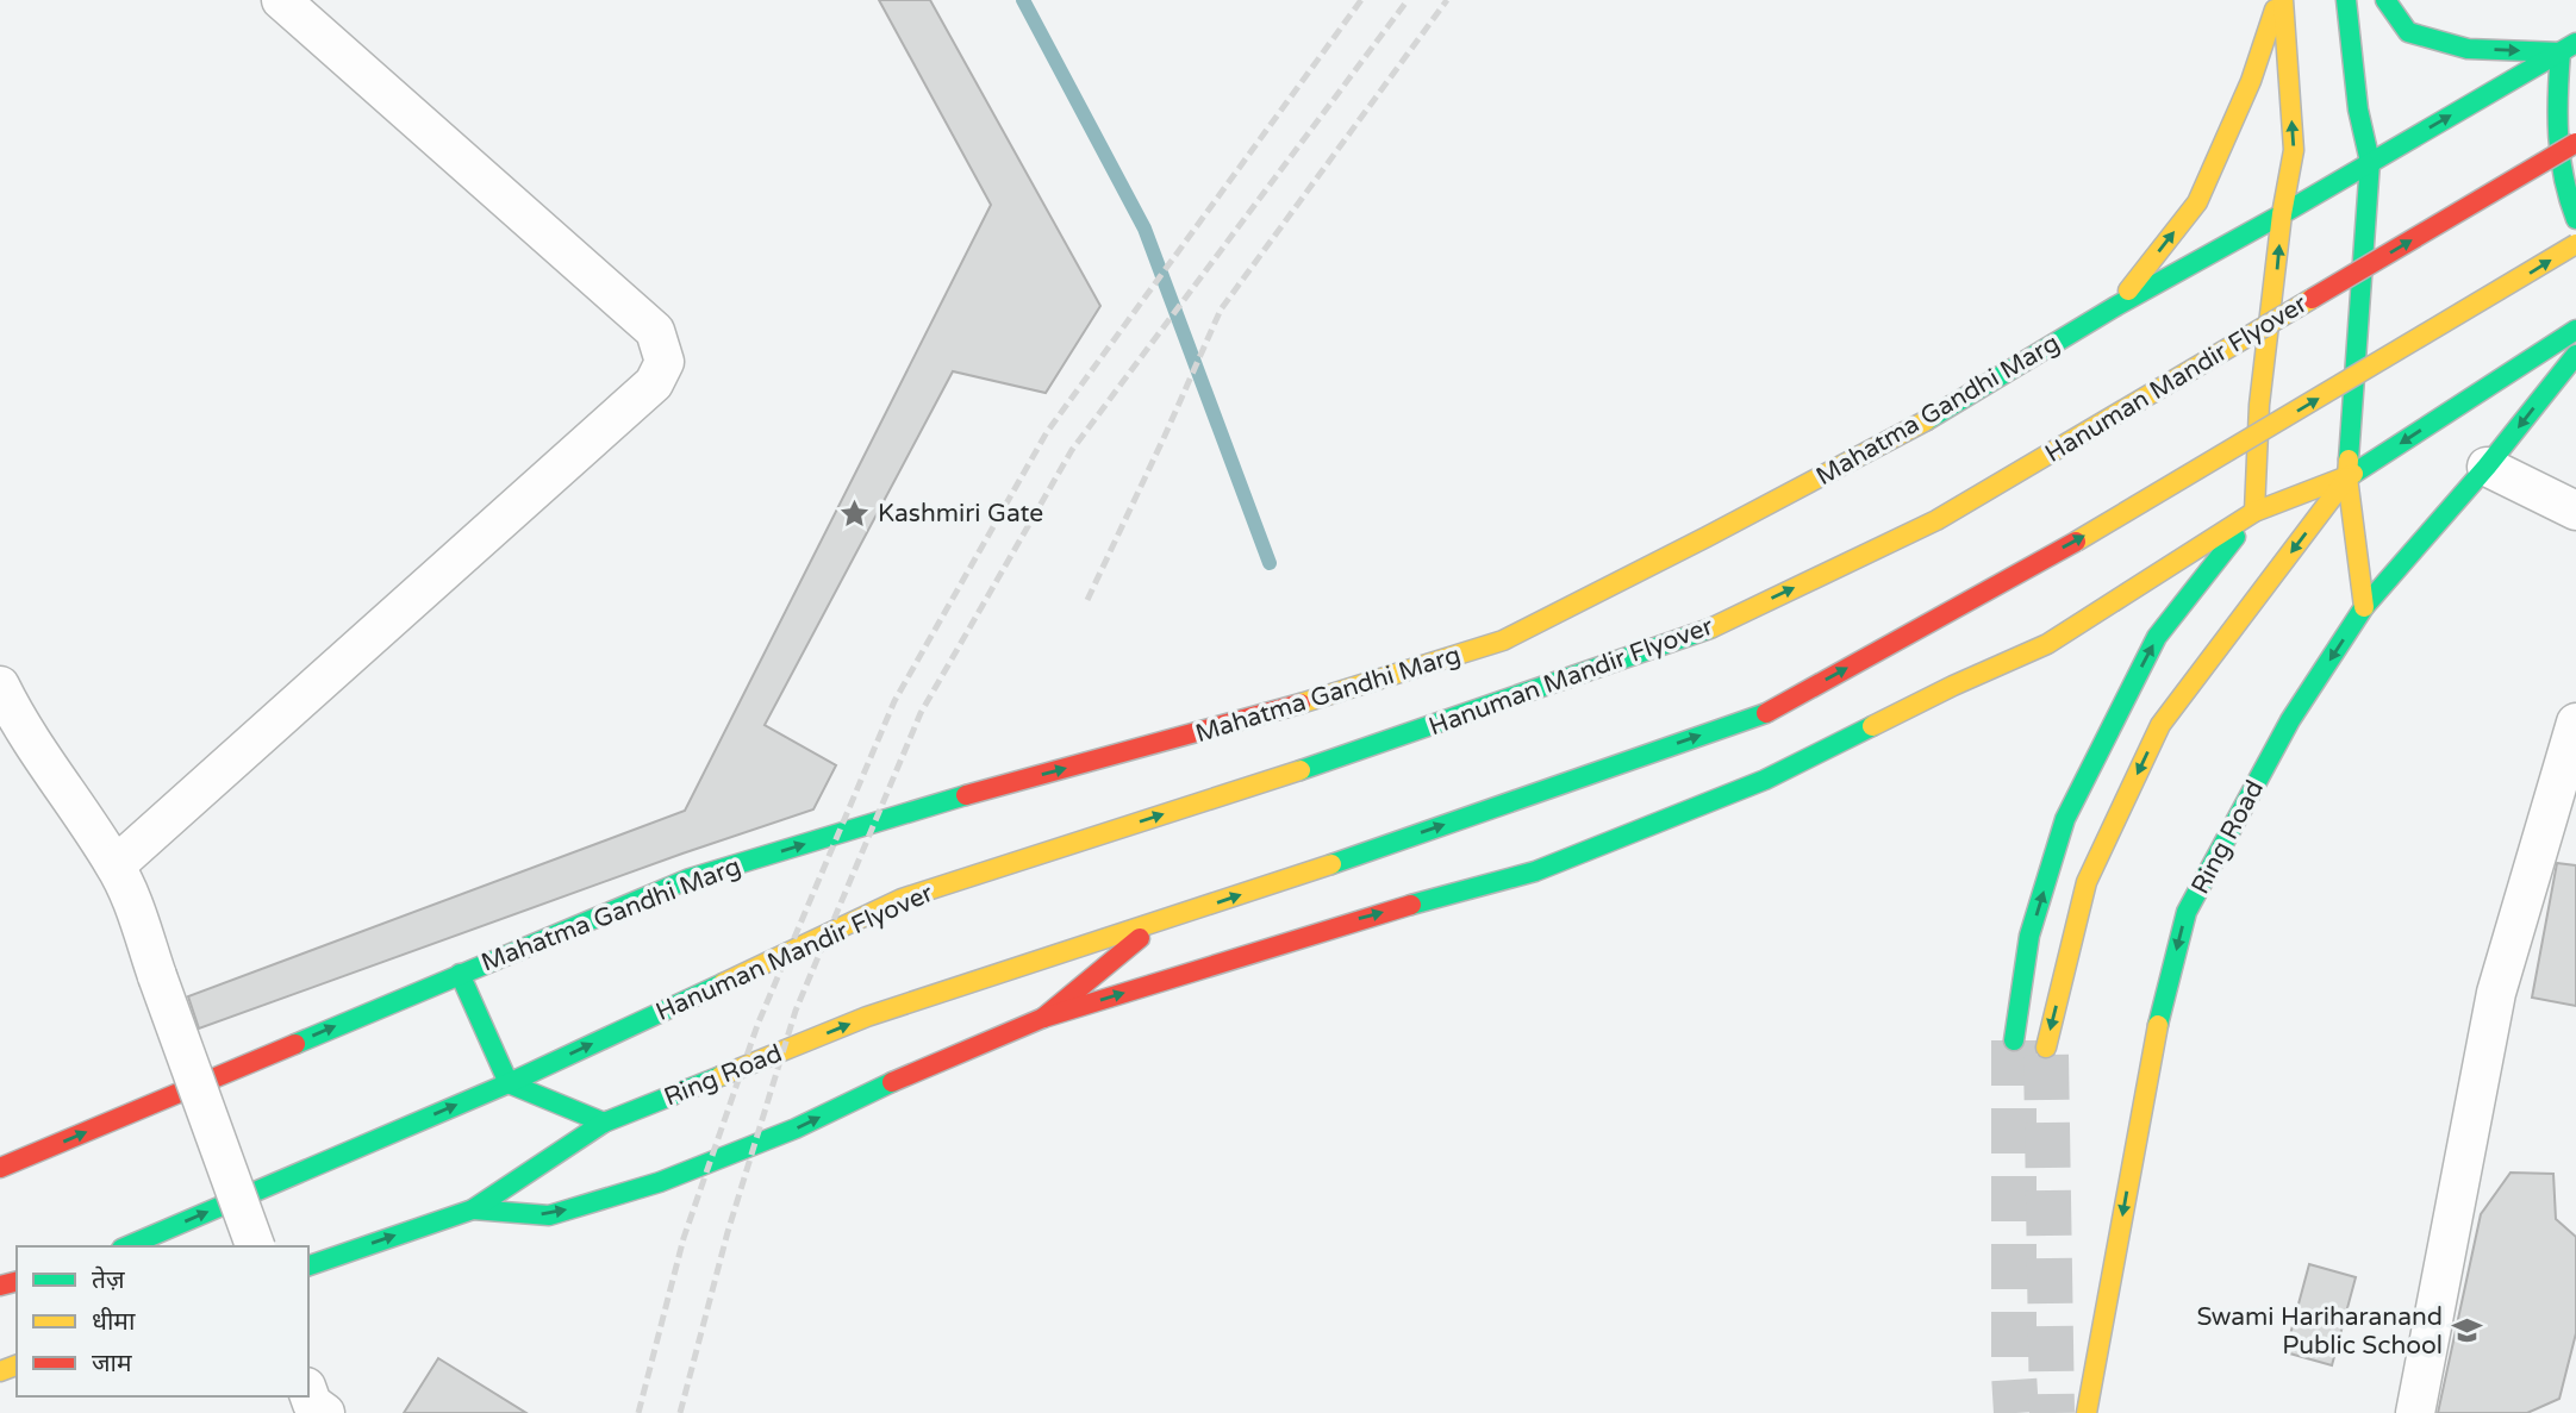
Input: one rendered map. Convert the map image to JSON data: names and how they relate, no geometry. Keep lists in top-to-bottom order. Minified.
{"streets":{"main road":["Hanuman Mandir Flyover","Mahatma Gandhi Marg","Ring Road"]},"places":{"place":["Kashmiri Gate"],"school or university":["Swami Hariharanand Public School"]},"legend":["तेज़","धीमा","जाम"]}
